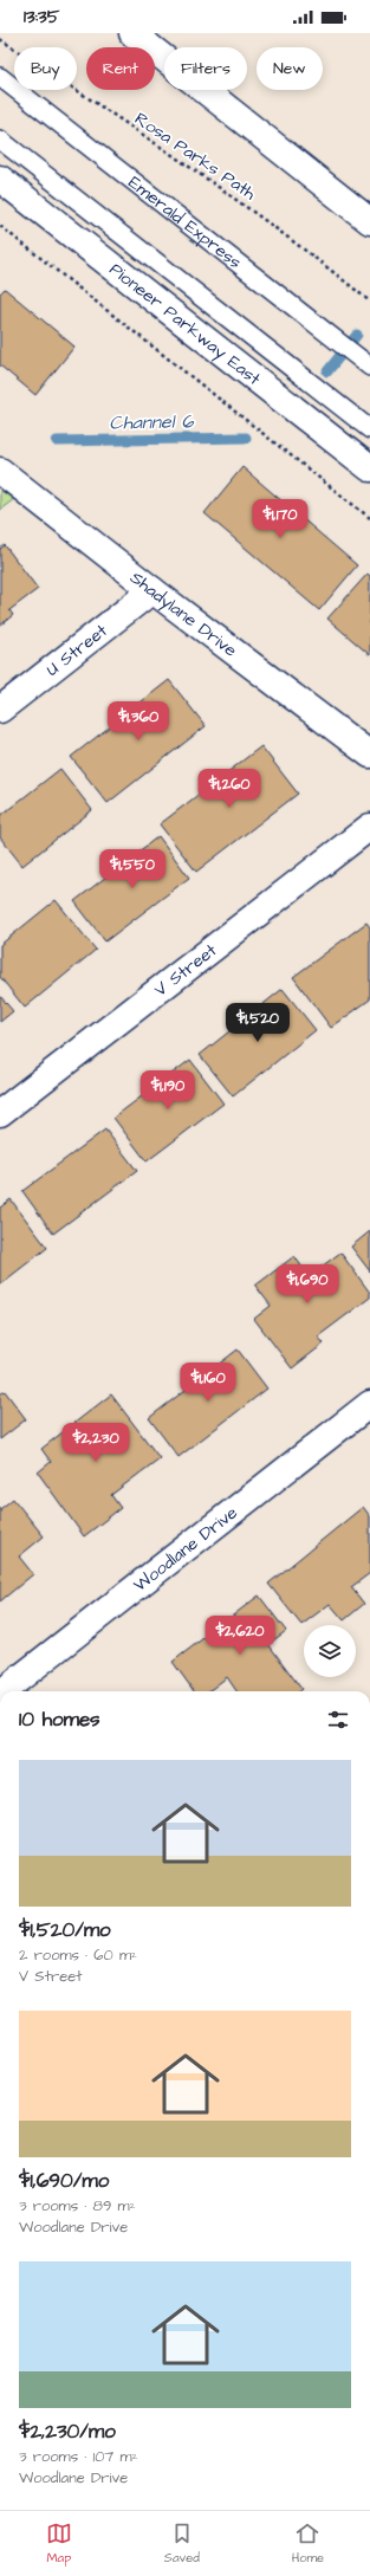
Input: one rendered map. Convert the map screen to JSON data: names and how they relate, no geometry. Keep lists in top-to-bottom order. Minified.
{"streets":{"street":["Pioneer Parkway East","Shadylane Drive","U Street","V Street","Woodlane Drive"],"lane":["Emerald Express"],"path":["Rosa Parks Path"]},"crossings":[["Shadylane Drive","U Street"]],"water":["Channel 6"],"page":{"status":"13:35","chip":["Buy","Rent","Filters","New"],"price":["$1,170","$1,360","$1,260","$1,550","$1,520","$1,190","$1,690","$1,160","$2,230","$2,620"],"heading":"10 homes","list":[{"name":"$1,520/mo","note":"2 rooms · 60 m² · V Street"},{"name":"$1,690/mo","note":"3 rooms · 89 m² · Woodlane Drive"},{"name":"$2,230/mo","note":"3 rooms · 107 m² · Woodlane Drive"}],"tabs":["Map","Saved","Home"]}}
